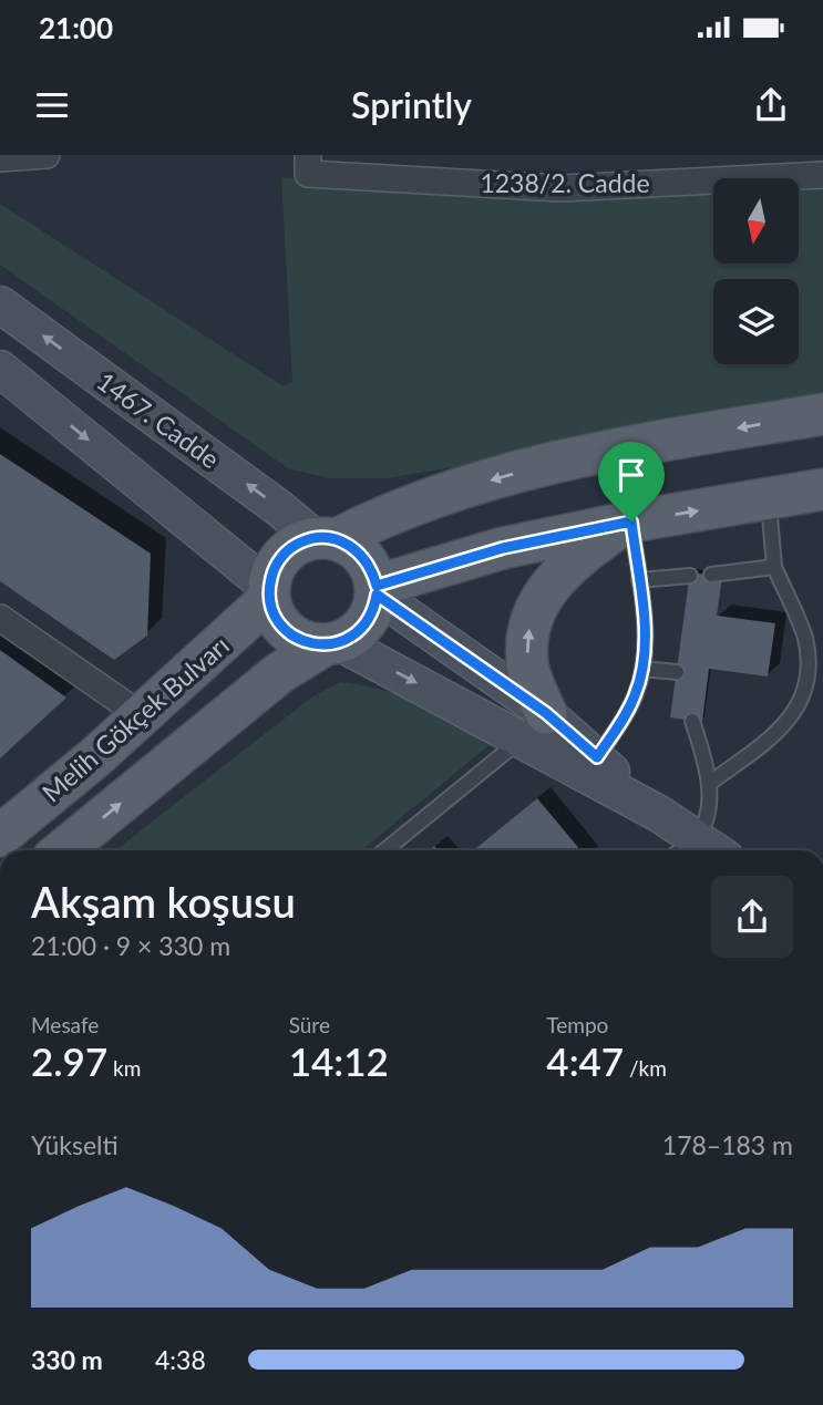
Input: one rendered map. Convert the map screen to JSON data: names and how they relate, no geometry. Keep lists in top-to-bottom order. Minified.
{"streets":{"main road":["1467. Cadde","Melih Gökçek Bulvarı"],"street":["1238/2. Cadde"]},"crossings":[["1467. Cadde","Melih Gökçek Bulvarı"]],"north":"bottom","page":{"status":"21:00","header":"Sprintly","heading":["Akşam koşusu","21:00 · 9 × 330 m"],"stats":[["Mesafe","2.97 km"],["Süre","14:12"],["Tempo","4:47 /km"]],"chart":["Yükselti","178–183 m"],"list":[{"name":"330 m","note":"4:38"}]}}
